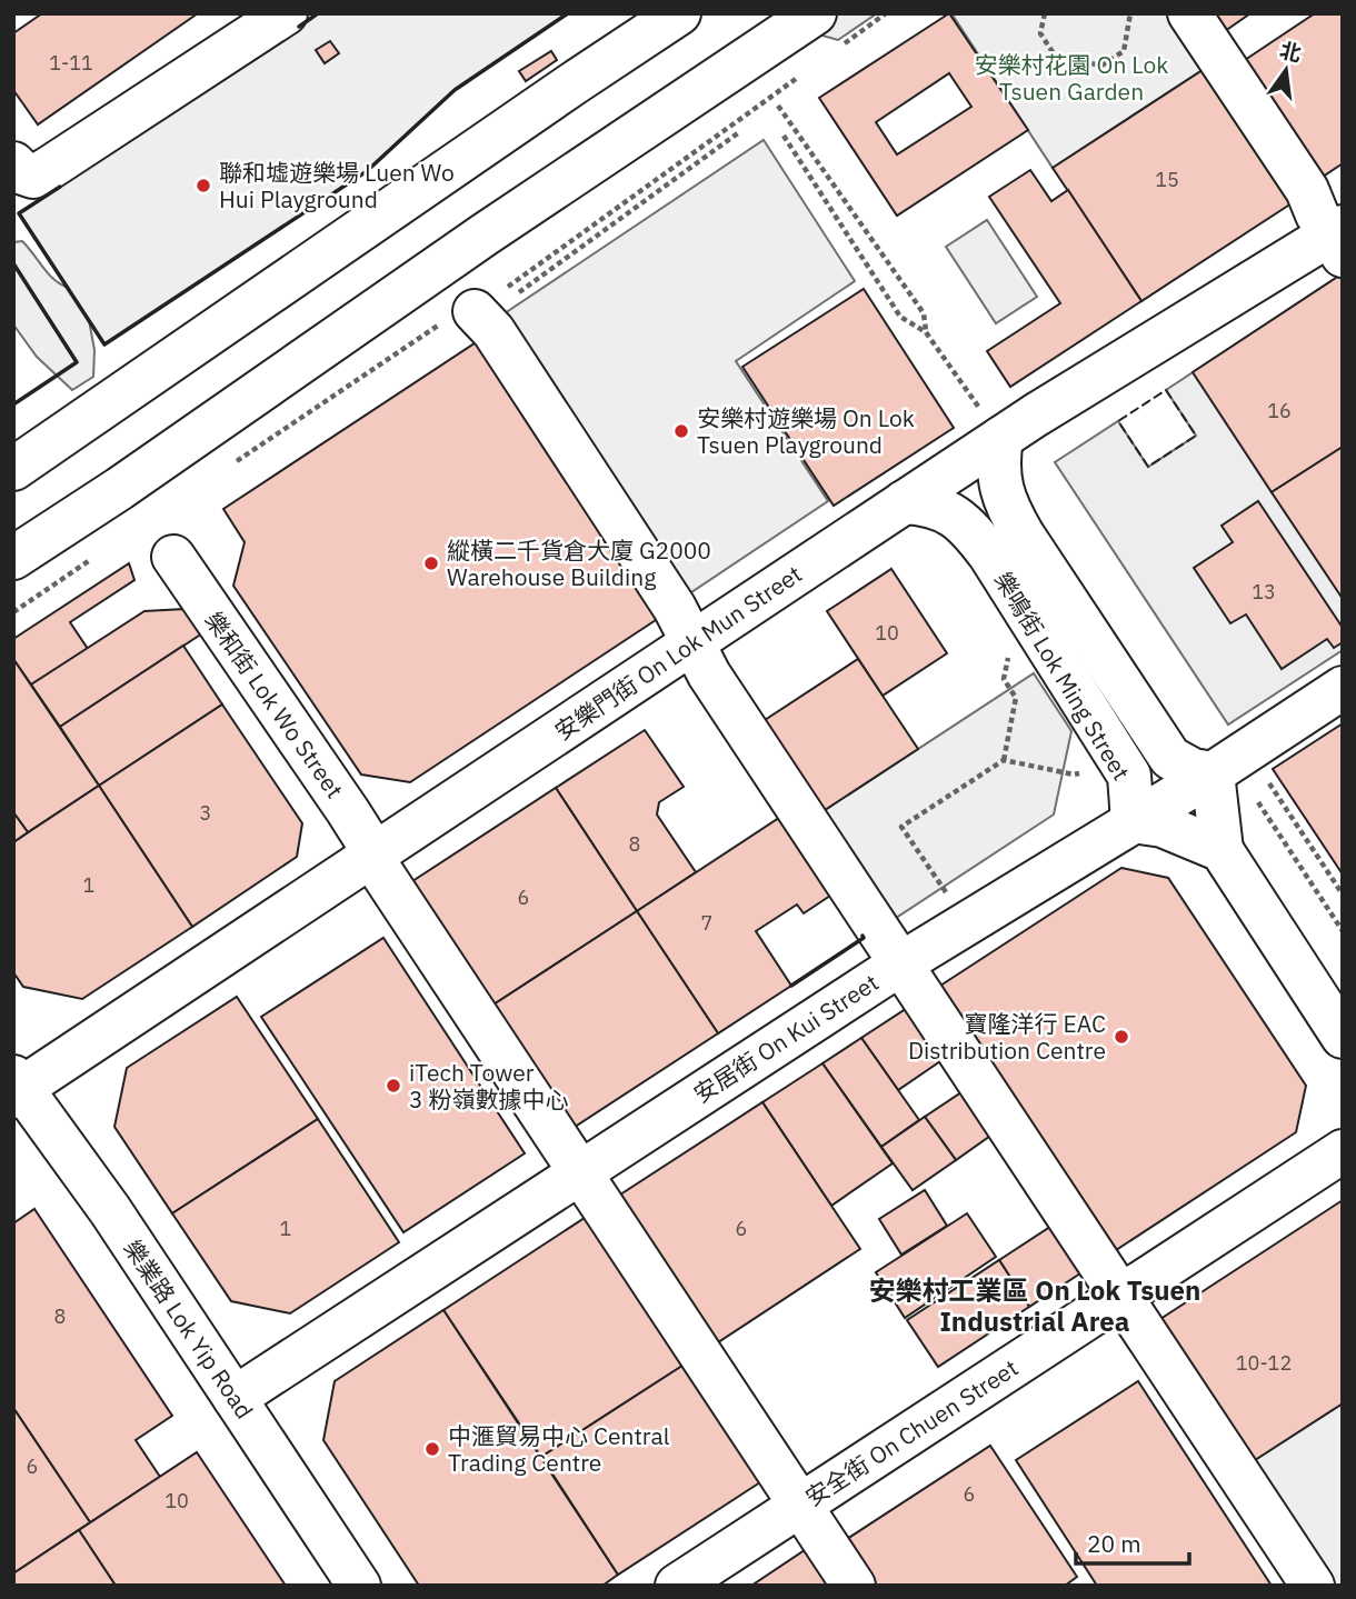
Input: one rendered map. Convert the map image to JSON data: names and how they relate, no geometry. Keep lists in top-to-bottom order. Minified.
{"streets":{"street":["安樂門街 On Lok Mun Street","樂鳴街 Lok Ming Street","樂和街 Lok Wo Street","安居街 On Kui Street","樂業路 Lok Yip Road","安全街 On Chuen Street"]},"crossings":[["安樂門街 On Lok Mun Street","樂鳴街 Lok Ming Street"],["安樂門街 On Lok Mun Street","樂和街 Lok Wo Street"],["安樂門街 On Lok Mun Street","樂業路 Lok Yip Road"],["樂鳴街 Lok Ming Street","安居街 On Kui Street"],["樂和街 Lok Wo Street","安居街 On Kui Street"],["樂和街 Lok Wo Street","安全街 On Chuen Street"],["安居街 On Kui Street","樂業路 Lok Yip Road"]],"districts":["安樂村工業區 On Lok Tsuen Industrial Area"],"parks":["安樂村花園 On Lok Tsuen Garden"],"places":["聯和墟遊樂場 Luen Wo Hui Playground","安樂村遊樂場 On Lok Tsuen Playground","縱橫二千貨倉大廈 G2000 Warehouse Building","寶隆洋行 EAC Distribution Centre","iTech Tower 3 粉嶺數據中心","中滙貿易中心 Central Trading Centre"],"house_numbers":["1-11","15","16","13","10","3","8","1","6","7","1","6","8","10-12","6","6","10"],"scale_bar":"20 m","north":"top"}
